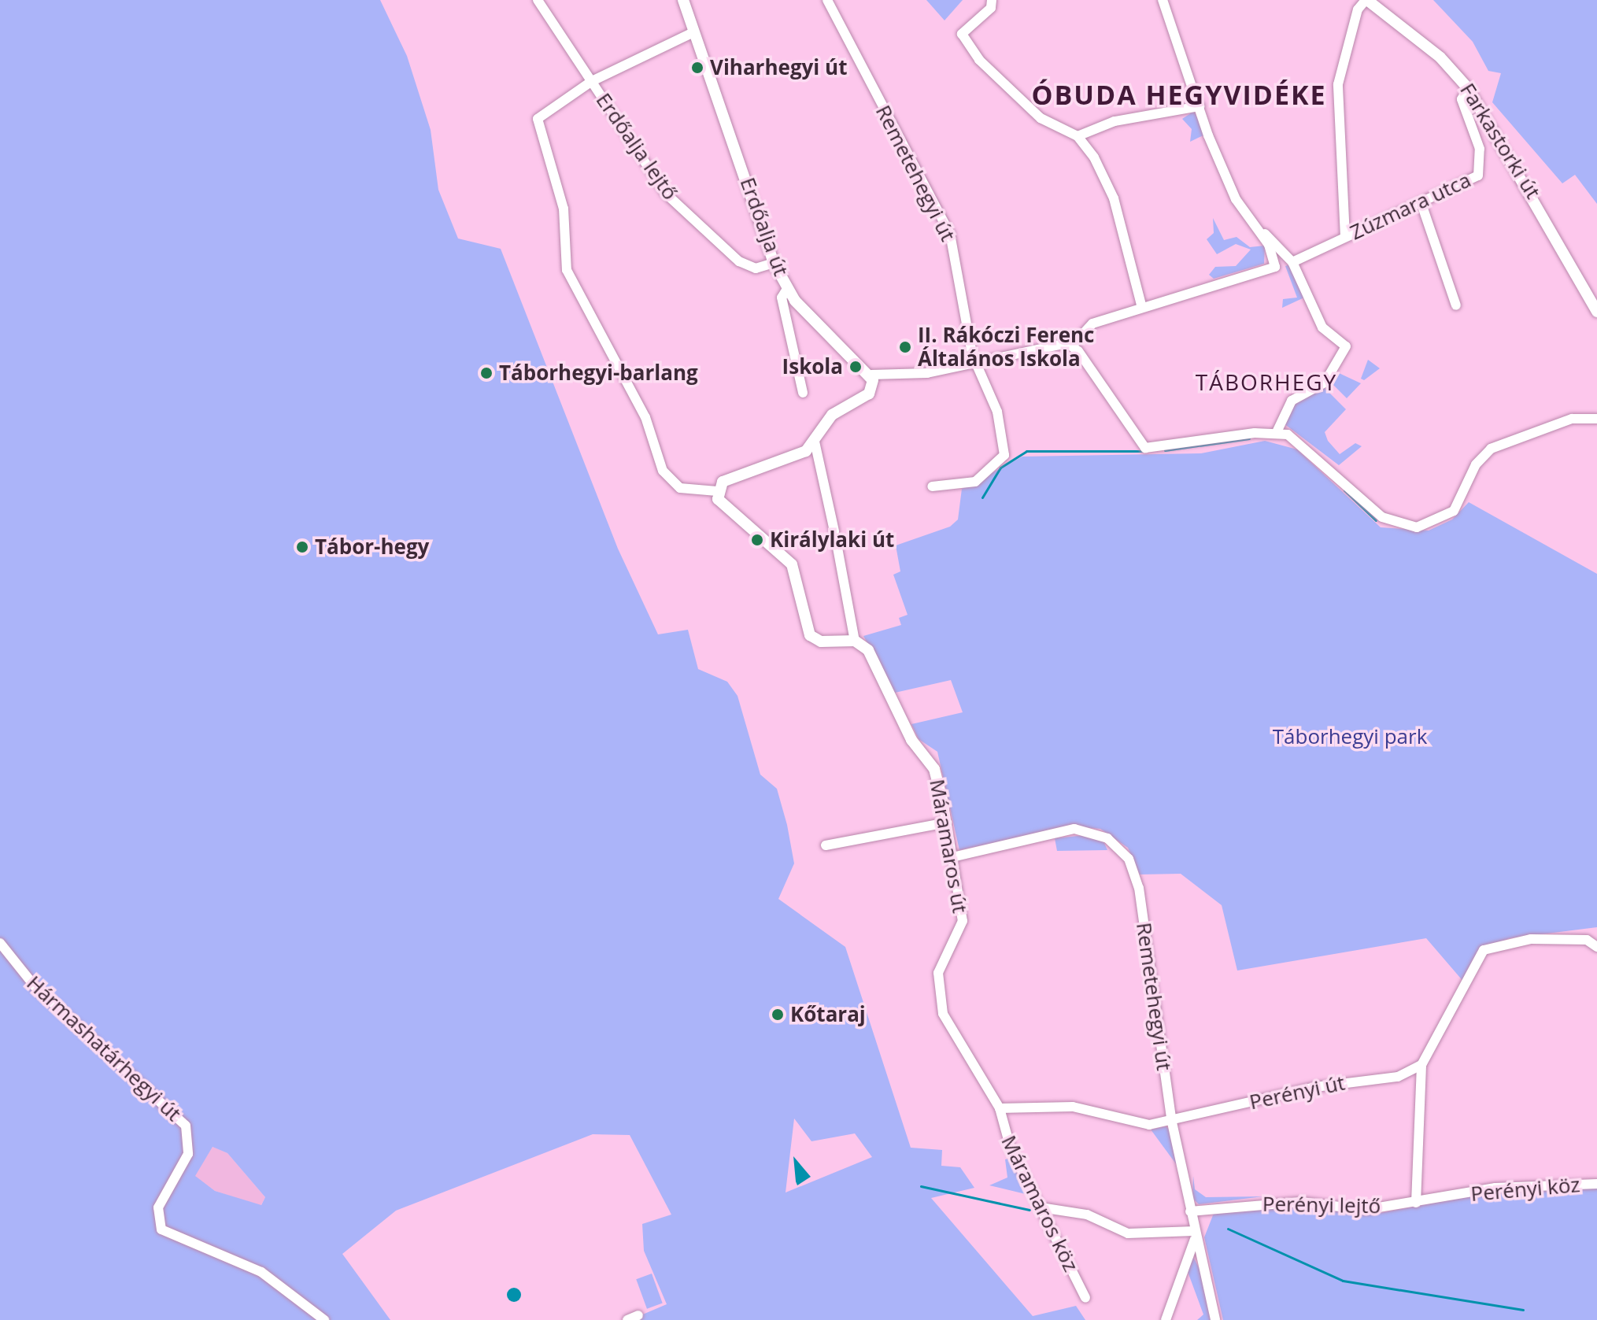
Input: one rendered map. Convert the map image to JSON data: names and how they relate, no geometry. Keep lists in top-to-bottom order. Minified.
{"streets":{"street":["Farkastorki út","Erdőalja lejtő","Remetehegyi út","Zúzmara utca","Erdőalja út","Máramaros út","Hármashatárhegyi út","Perényi út","Perényi köz","Máramaros köz","Perényi lejtő"]},"crossings":[["Farkastorki út","Zúzmara utca"],["Erdőalja lejtő","Erdőalja út"],["Remetehegyi út","Máramaros út"],["Remetehegyi út","Perényi út"],["Remetehegyi út","Perényi lejtő"],["Máramaros út","Máramaros köz"],["Perényi köz","Perényi lejtő"]],"districts":["ÓBUDA HEGYVIDÉKE","TÁBORHEGY"],"parks":["Táborhegyi park"],"places":["Viharhegyi út","II. Rákóczi Ferenc Általános Iskola","Iskola","Táborhegyi-barlang","Királylaki út","Tábor-hegy","Kőtaraj"]}
